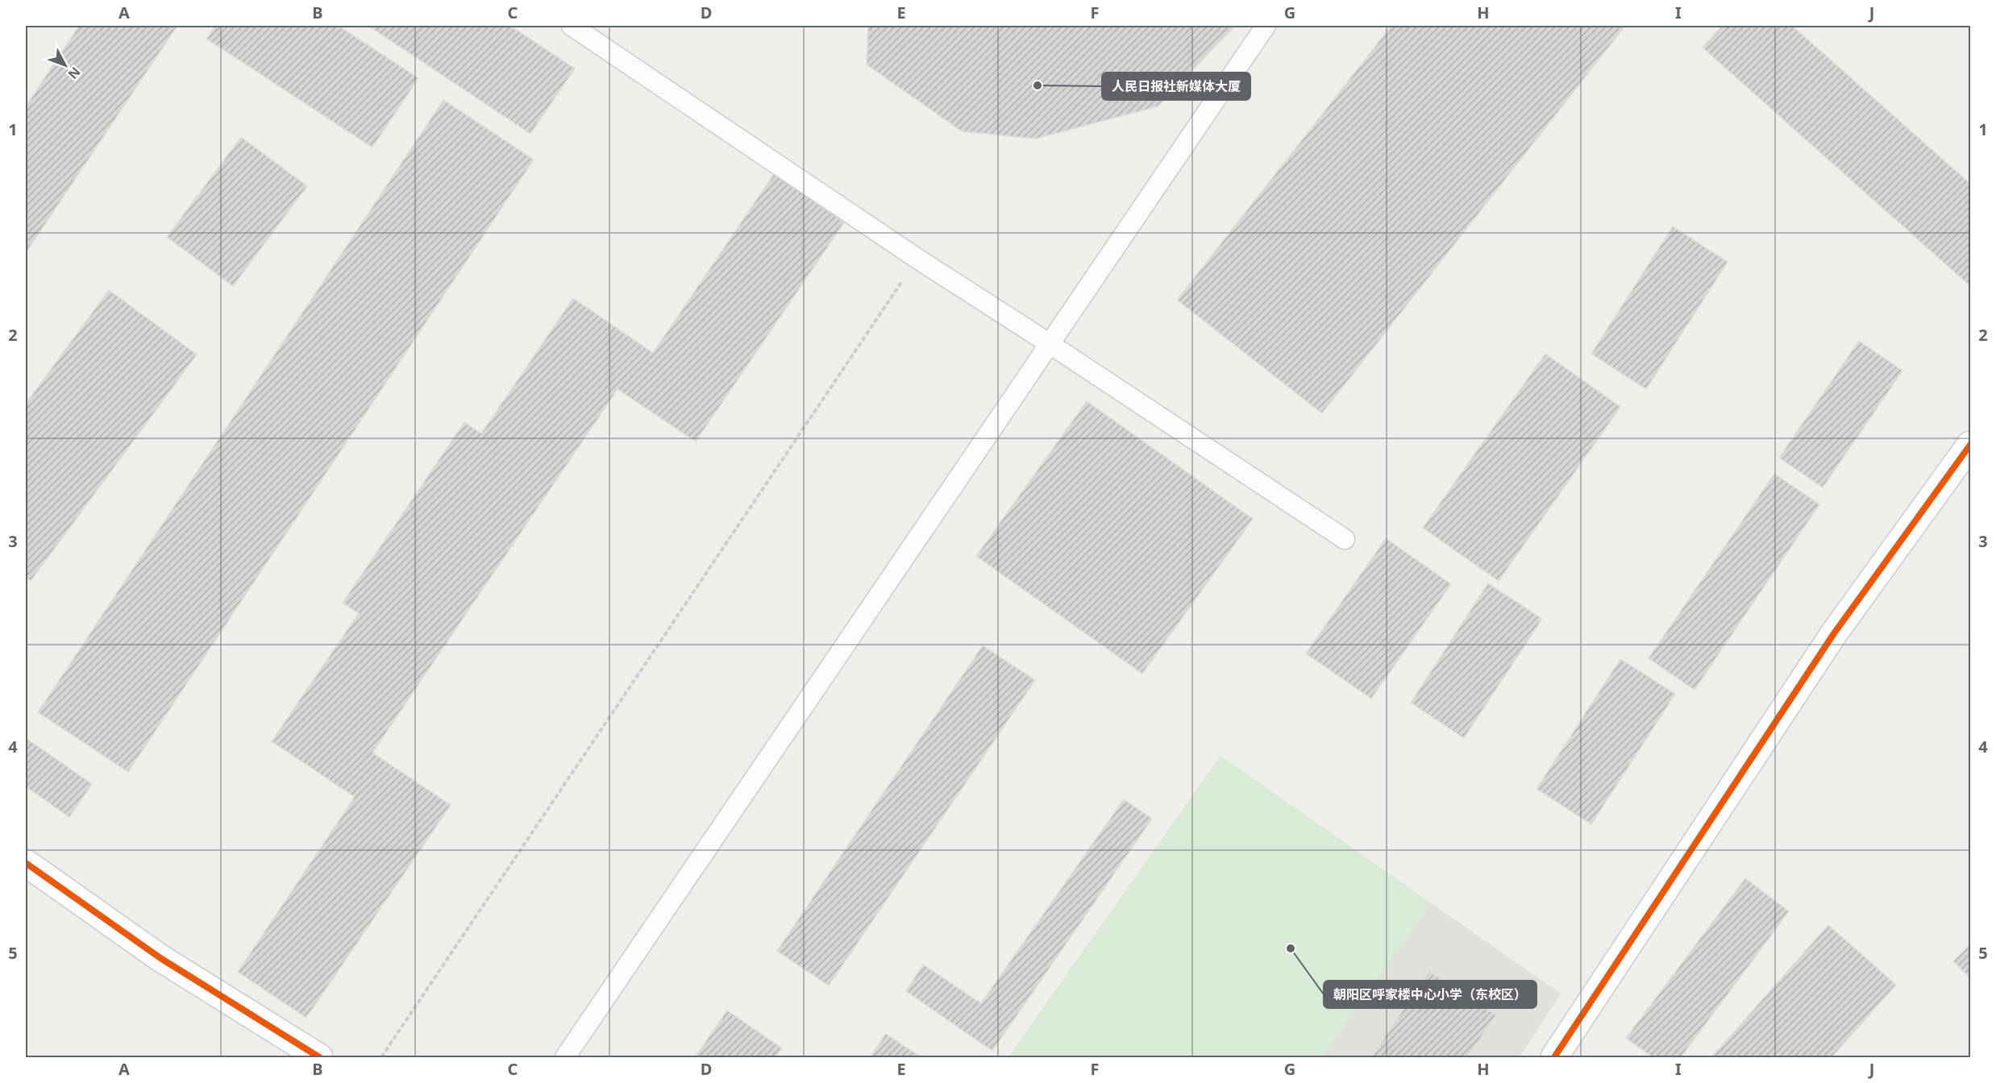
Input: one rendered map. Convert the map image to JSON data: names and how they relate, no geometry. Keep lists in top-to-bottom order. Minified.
{"places":["人民日报社新媒体大厦","朝阳区呼家楼中心小学（东校区）"],"north":"bottom right","grid":{"columns":["A","B","C","D","E","F","G","H","I","J"],"rows":["1","2","3","4","5"]}}
